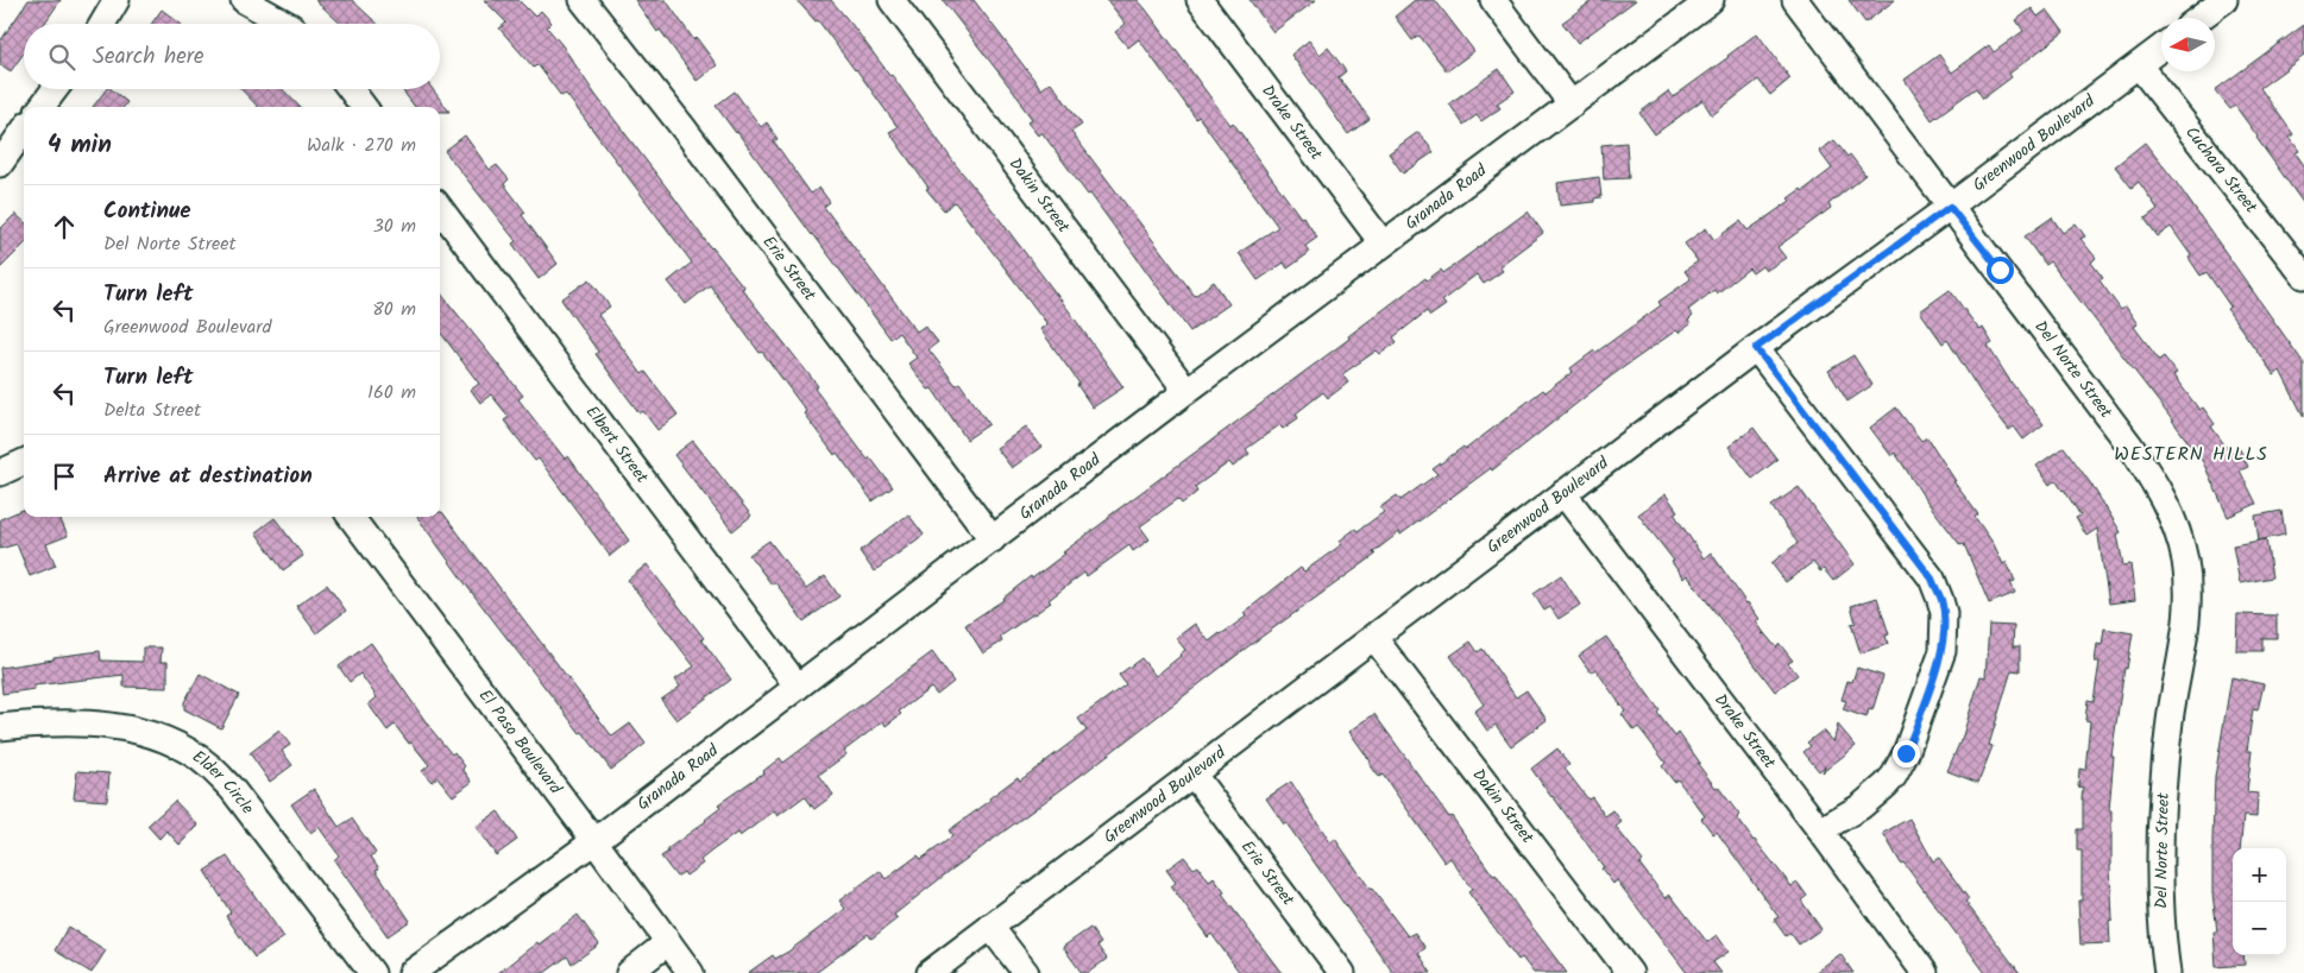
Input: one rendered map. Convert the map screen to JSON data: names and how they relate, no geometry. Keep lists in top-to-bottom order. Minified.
{"streets":{"street":["Drake Street","Greenwood Boulevard","Cuchara Street","Dakin Street","Granada Road","Erie Street","Del Norte Street","Elbert Street","El Paso Boulevard","Elder Circle"]},"crossings":[["Drake Street","Greenwood Boulevard"],["Drake Street","Granada Road"],["Greenwood Boulevard","Cuchara Street"],["Greenwood Boulevard","Dakin Street"],["Greenwood Boulevard","Erie Street"],["Greenwood Boulevard","Del Norte Street"],["Dakin Street","Granada Road"],["Granada Road","Erie Street"],["Granada Road","Elbert Street"],["Granada Road","El Paso Boulevard"]],"districts":["WESTERN HILLS"],"north":"left","page":{"search":"Search here","heading":["4 min","Walk · 270 m"],"list":[["Continue","Del Norte Street","30 m"],["Turn left","Greenwood Boulevard","80 m"],["Turn left","Delta Street","160 m"],"Arrive at destination"],"map_buttons":["+","−"]}}
